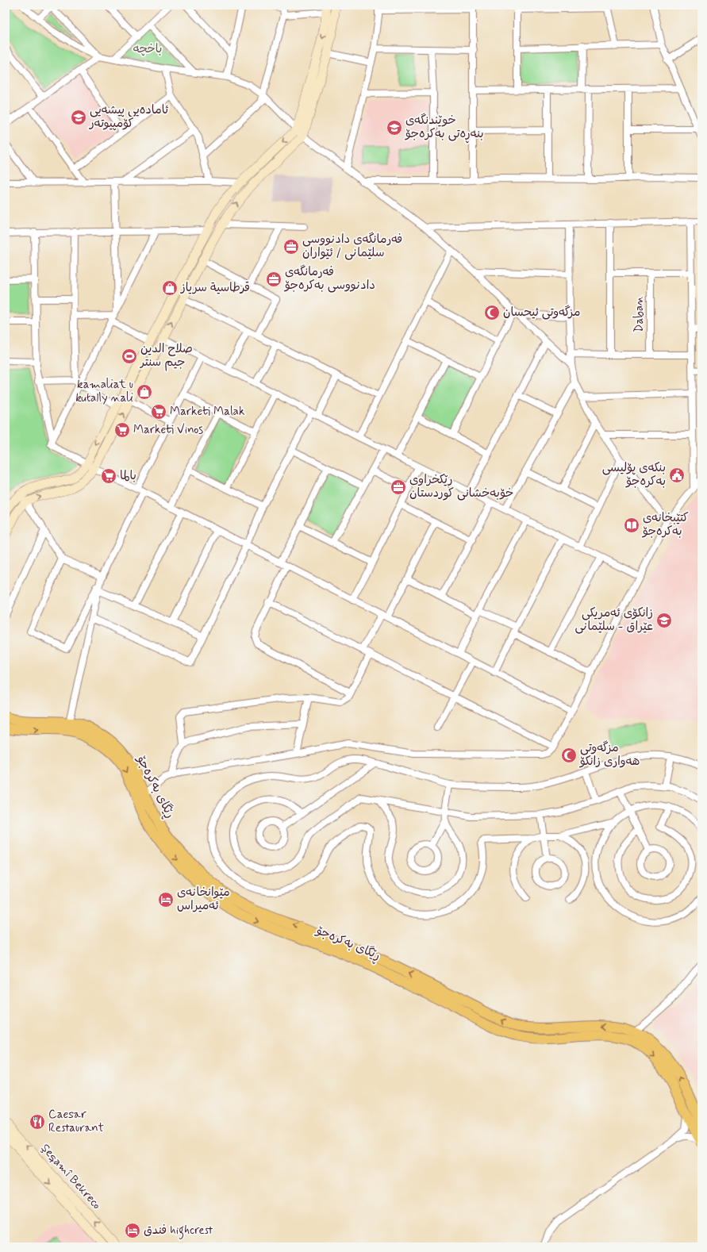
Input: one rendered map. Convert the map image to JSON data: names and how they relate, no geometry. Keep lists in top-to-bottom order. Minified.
{"streets":{"main road":["ڕێگای بەکرەجۆ","Şeqamî Bekreco"],"street":["Daban"]},"parks":["باخچە"],"places":{"school or university":["ئامادەیی پیشەیی کۆمپیوتەر","خوێندنگەی بنەڕەتی بەکرەجۆ","زانکۆی ئەمریکی عێراق - سلێمانی"],"office":["فەرمانگەی دادنووسی سلێمانی / ئێواران","فەرمانگەی دادنووسی بەکرەجۆ","ڕێکخراوی خۆبەخشانی کوردستان"],"shop":["قرطاسية سرياز","kamaliat u kutally nali"],"mosque":["مزگەوتی ئیحسان","مزگەوتی هەواری زانکۆ"],"sports":["صلاح الدين جيم سنتر"],"supermarket":["Marketi Malak","Marketi Vinos","بالما"],"public building":["بنکەی پۆلیسی بەکرەجۆ"],"library":["کتێبخانەی بەکرەجۆ"],"hotel":["مێوانخانەی ئەمیراس","فندق highcrest"],"restaurant":["Caesar Restaurant"]}}
